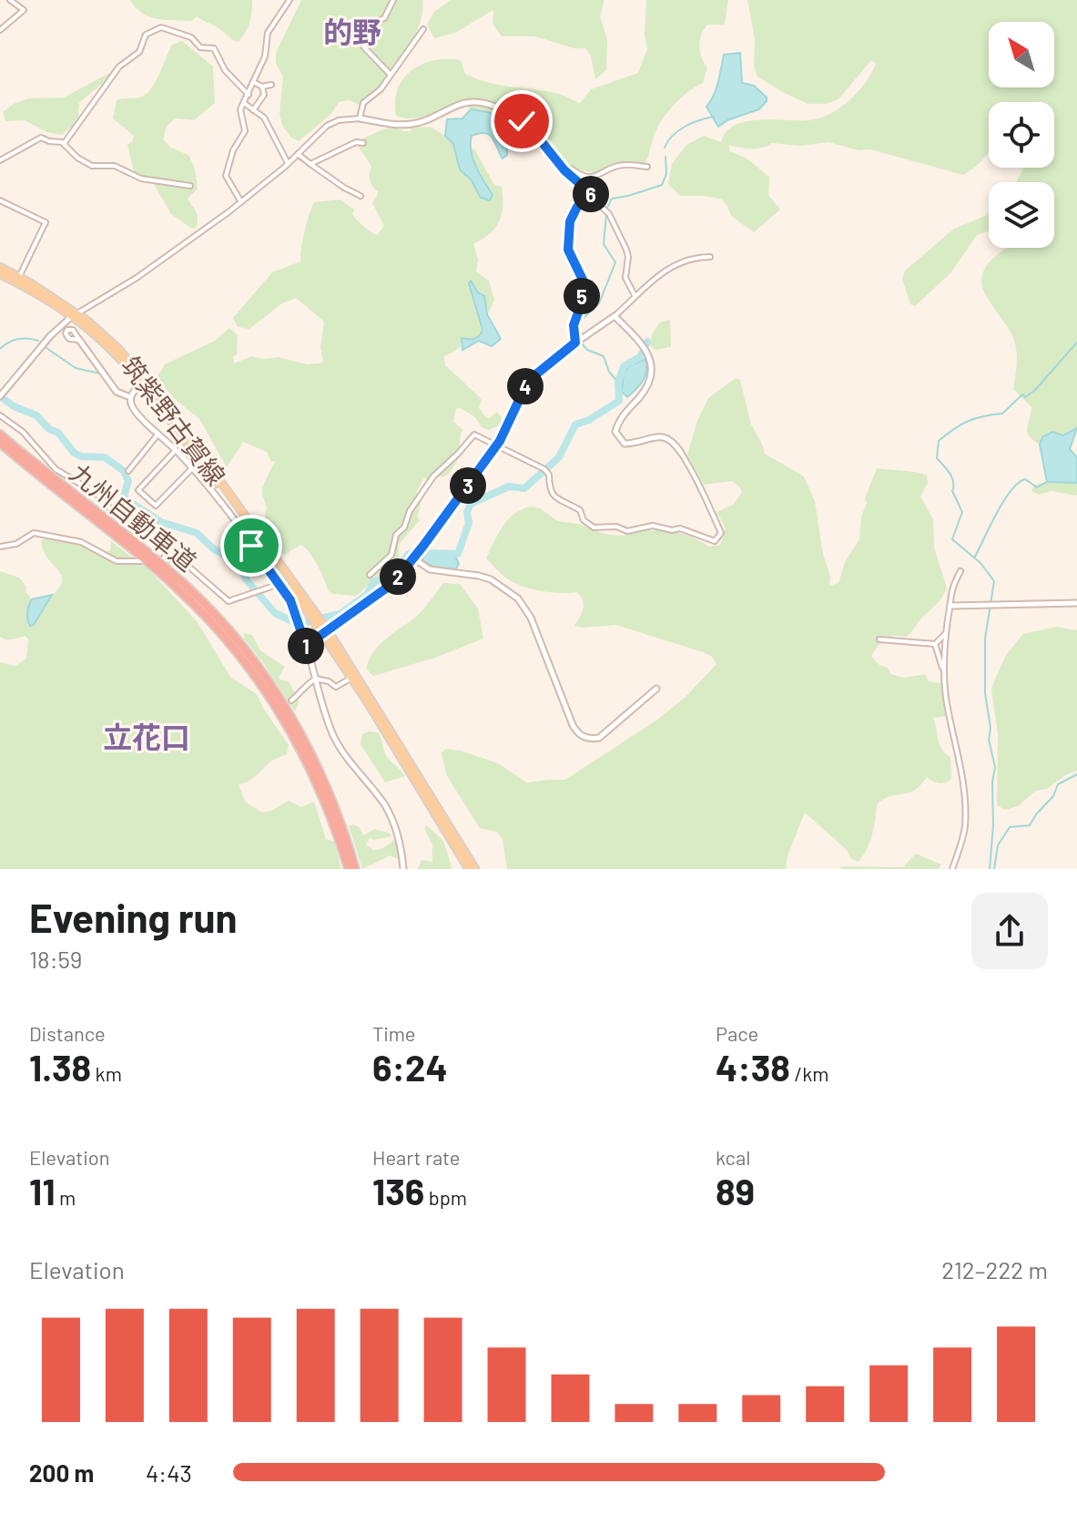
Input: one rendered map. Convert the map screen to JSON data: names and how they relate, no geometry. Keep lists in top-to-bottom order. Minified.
{"streets":{"highway":["九州自動車道"],"main road":["筑紫野古賀線"]},"districts":["的野","立花口"],"north":"top left","page":{"pins":["6","5","4","3","2","1"],"heading":["Evening run","18:59"],"stats":[["Distance","1.38 km"],["Time","6:24"],["Pace","4:38 /km"],["Elevation","11 m"],["Heart rate","136 bpm"],["kcal","89"]],"chart":["Elevation","212–222 m"],"list":[{"name":"200 m","note":"4:43"}]}}
